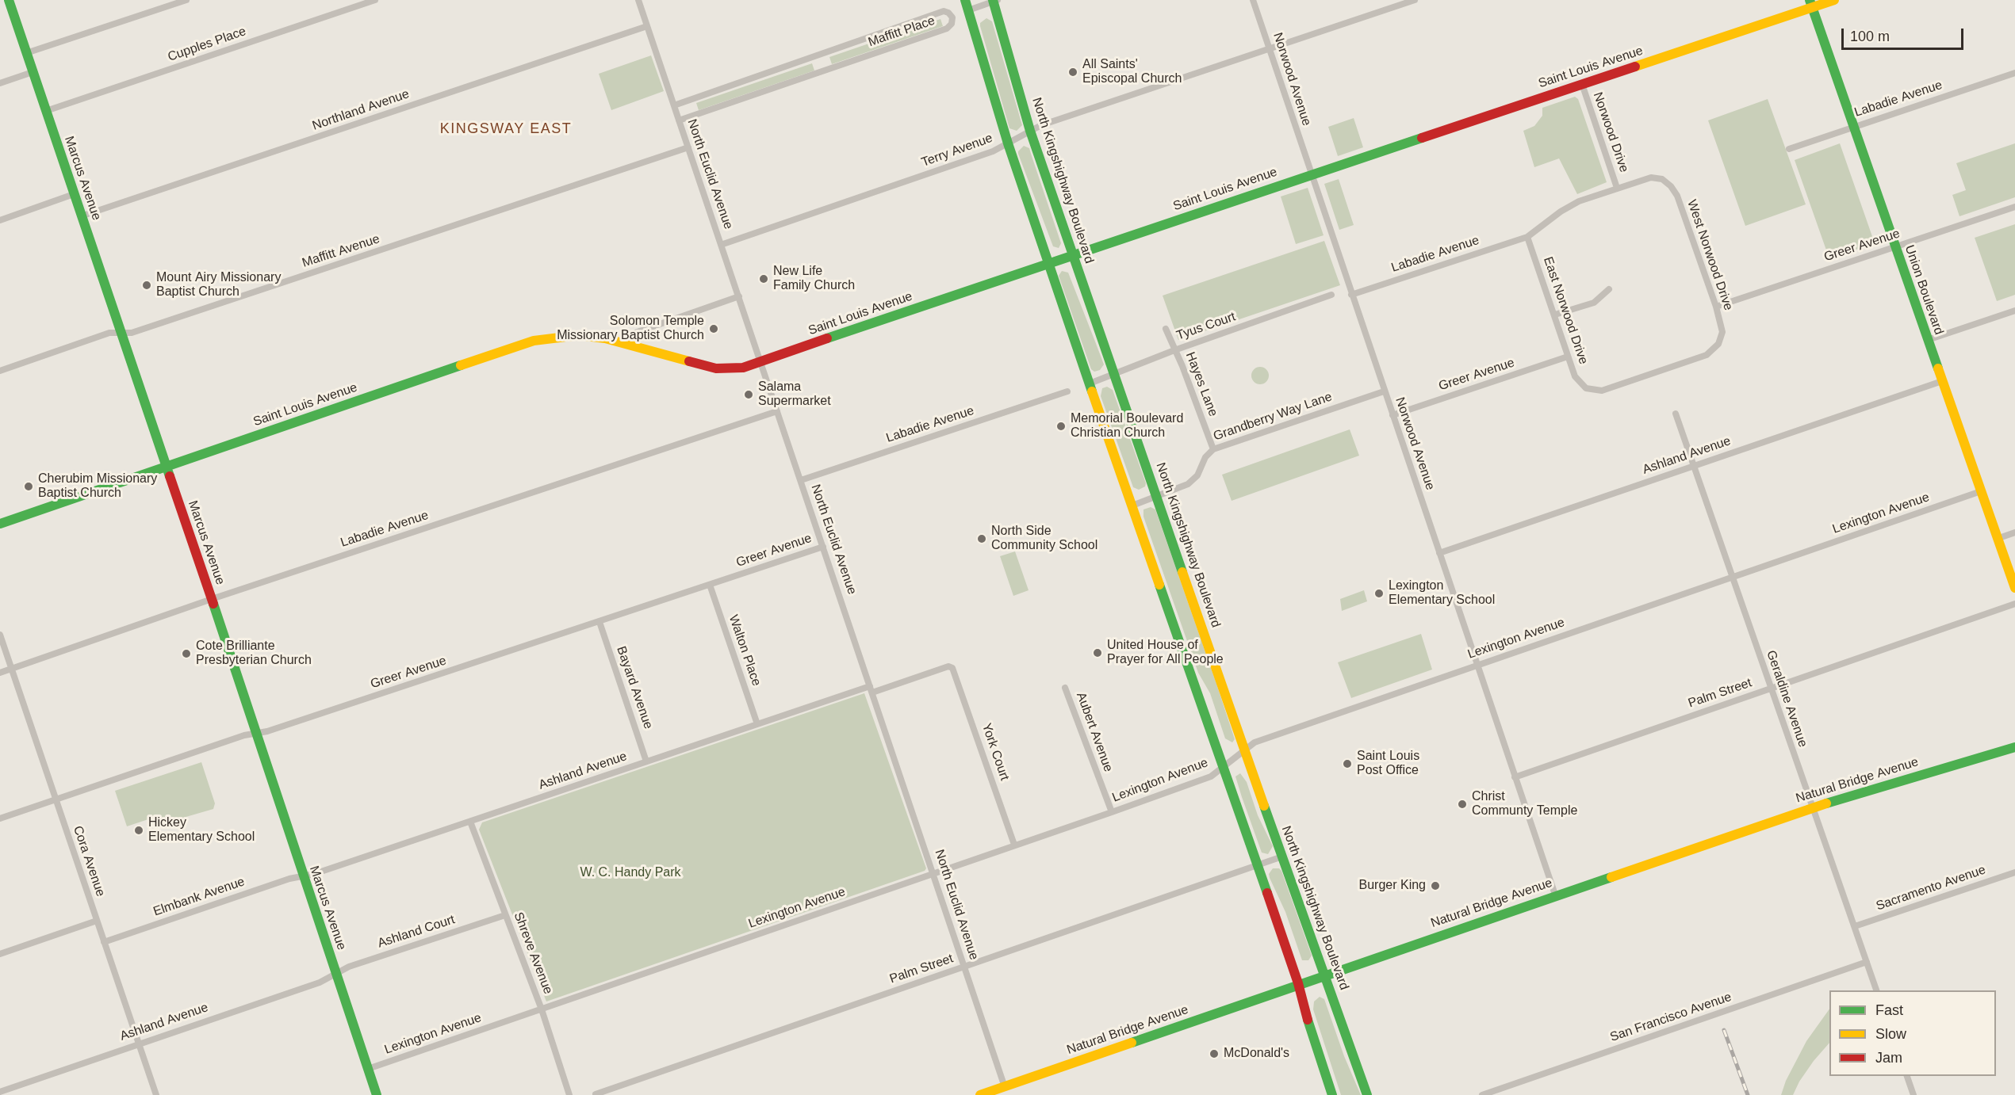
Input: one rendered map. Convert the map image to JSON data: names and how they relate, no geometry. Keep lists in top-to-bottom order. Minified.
{"streets":{"main road":["Saint Louis Avenue","Marcus Avenue","North Kingshighway Boulevard","Union Boulevard","Natural Bridge Avenue"],"street":["Maffitt Place","Cupples Place","Norwood Avenue","Labadie Avenue","Northland Avenue","Norwood Drive","Terry Avenue","North Euclid Avenue","Greer Avenue","Maffitt Avenue","West Norwood Drive","East Norwood Drive","Tyus Court","Hayes Lane","Grandberry Way Lane","Ashland Avenue","Lexington Avenue","Walton Place","Bayard Avenue","Palm Street","Geraldine Avenue","Aubert Avenue","York Court","Cora Avenue","Sacramento Avenue","Elmbank Avenue","Ashland Court","Shreve Avenue","San Francisco Avenue"]},"crossings":[["Maffitt Place","North Euclid Avenue"],["Cupples Place","Marcus Avenue"],["Saint Louis Avenue","Norwood Avenue"],["Saint Louis Avenue","Norwood Drive"],["Saint Louis Avenue","North Euclid Avenue"],["Saint Louis Avenue","Marcus Avenue"],["Saint Louis Avenue","North Kingshighway Boulevard"],["Saint Louis Avenue","Union Boulevard"],["Norwood Avenue","Labadie Avenue"],["Norwood Avenue","Terry Avenue"],["Norwood Avenue","Greer Avenue"],["Norwood Avenue","Grandberry Way Lane"],["Norwood Avenue","Ashland Avenue"],["Norwood Avenue","Lexington Avenue"],["Norwood Avenue","Palm Street"],["Norwood Avenue","Natural Bridge Avenue"],["Labadie Avenue","Norwood Drive"],["Labadie Avenue","North Euclid Avenue"],["Labadie Avenue","Marcus Avenue"],["Labadie Avenue","West Norwood Drive"],["Labadie Avenue","Union Boulevard"],["Labadie Avenue","East Norwood Drive"],["Labadie Avenue","Cora Avenue"],["Northland Avenue","North Euclid Avenue"],["Northland Avenue","Marcus Avenue"],["Terry Avenue","North Euclid Avenue"],["Terry Avenue","North Kingshighway Boulevard"],["North Euclid Avenue","Greer Avenue"],["North Euclid Avenue","Maffitt Avenue"],["North Euclid Avenue","Ashland Avenue"],["North Euclid Avenue","Lexington Avenue"],["North Euclid Avenue","Palm Street"],["North Euclid Avenue","Natural Bridge Avenue"],["Marcus Avenue","Greer Avenue"],["Marcus Avenue","Maffitt Avenue"],["Marcus Avenue","Ashland Avenue"],["Marcus Avenue","Lexington Avenue"],["Marcus Avenue","Elmbank Avenue"],["Marcus Avenue","Ashland Court"],["North Kingshighway Boulevard","Tyus Court"],["North Kingshighway Boulevard","Grandberry Way Lane"],["North Kingshighway Boulevard","Lexington Avenue"],["North Kingshighway Boulevard","Palm Street"],["North Kingshighway Boulevard","Natural Bridge Avenue"],["Greer Avenue","West Norwood Drive"],["Greer Avenue","Union Boulevard"],["Greer Avenue","East Norwood Drive"],["Greer Avenue","Walton Place"],["Greer Avenue","Bayard Avenue"],["Greer Avenue","Cora Avenue"],["West Norwood Drive","East Norwood Drive"],["Union Boulevard","Ashland Avenue"],["Union Boulevard","Lexington Avenue"],["Tyus Court","Hayes Lane"],["Hayes Lane","Grandberry Way Lane"],["Ashland Avenue","Walton Place"],["Ashland Avenue","Bayard Avenue"],["Ashland Avenue","Geraldine Avenue"],["Ashland Avenue","York Court"],["Ashland Avenue","Cora Avenue"],["Ashland Avenue","Elmbank Avenue"],["Ashland Avenue","Ashland Court"],["Ashland Avenue","Shreve Avenue"],["Lexington Avenue","Geraldine Avenue"],["Lexington Avenue","Aubert Avenue"],["Lexington Avenue","York Court"],["Lexington Avenue","Shreve Avenue"],["Palm Street","Geraldine Avenue"],["Geraldine Avenue","Natural Bridge Avenue"],["Geraldine Avenue","Sacramento Avenue"],["Geraldine Avenue","San Francisco Avenue"],["Cora Avenue","Elmbank Avenue"],["Ashland Court","Shreve Avenue"]],"districts":["KINGSWAY EAST"],"parks":["W. C. Handy Park"],"places":["All Saints' Episcopal Church","New Life Family Church","Mount Airy Missionary Baptist Church","Solomon Temple Missionary Baptist Church","Salama Supermarket","Memorial Boulevard Christian Church","Cherubim Missionary Baptist Church","North Side Community School","Lexington Elementary School","United House of Prayer for All People","Cote Brilliante Presbyterian Church","Saint Louis Post Office","Christ Communty Temple","Hickey Elementary School","Burger King","McDonald's"],"legend":["Fast","Slow","Jam"],"scale_bar":"100 m"}
